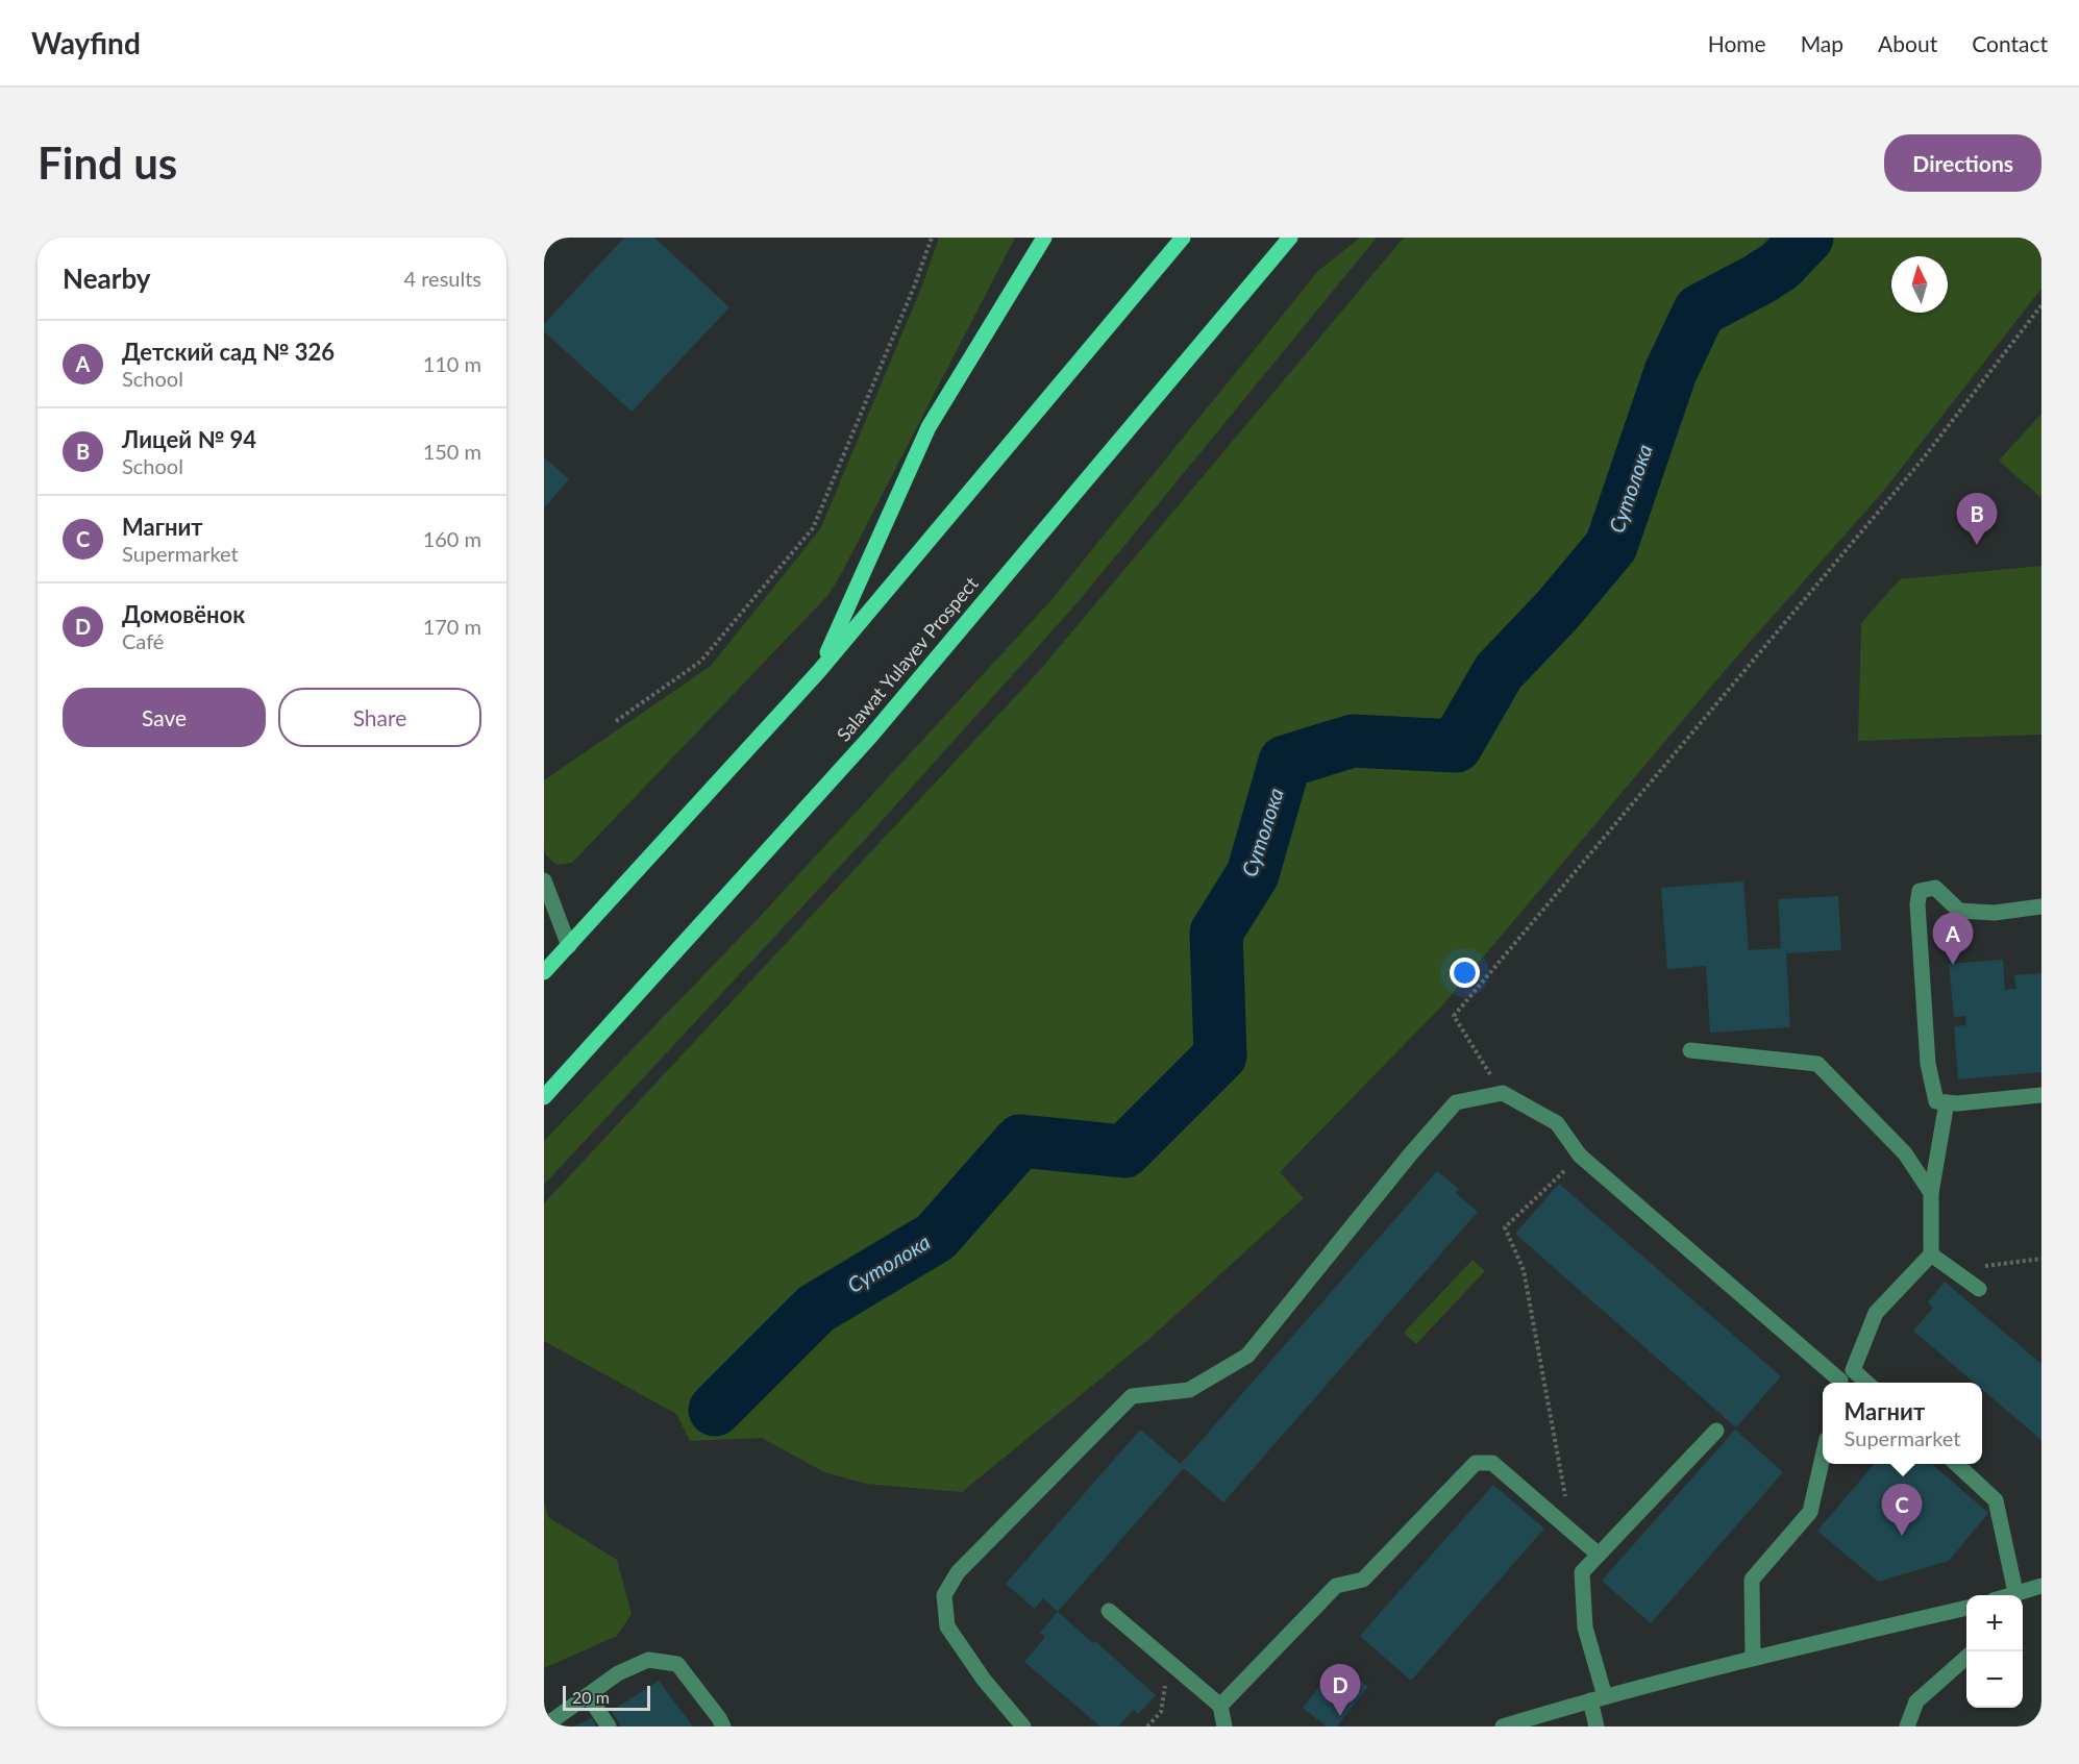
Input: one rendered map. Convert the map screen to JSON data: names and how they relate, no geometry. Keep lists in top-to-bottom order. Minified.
{"streets":{"main road":["Salawat Yulayev Prospect"]},"water":["Сутолока"],"scale_bar":"20 m","north":"top","page":{"header":"Wayfind","nav":["Home","Map","About","Contact"],"buttons":["Directions",["Save","Share"]],"title":"Find us","heading":["Nearby","4 results"],"list":[{"mark":"A","name":"Детский сад № 326","note":"School","value":"110 m"},{"mark":"B","name":"Лицей № 94","note":"School","value":"150 m"},{"mark":"C","name":"Магнит","note":"Supermarket","value":"160 m"},{"mark":"D","name":"Домовёнок","note":"Café","value":"170 m"}],"pins":["B","A","C","D"],"popup":["Магнит","Supermarket"],"map_buttons":["+","−"],"scale":"20 m"}}
